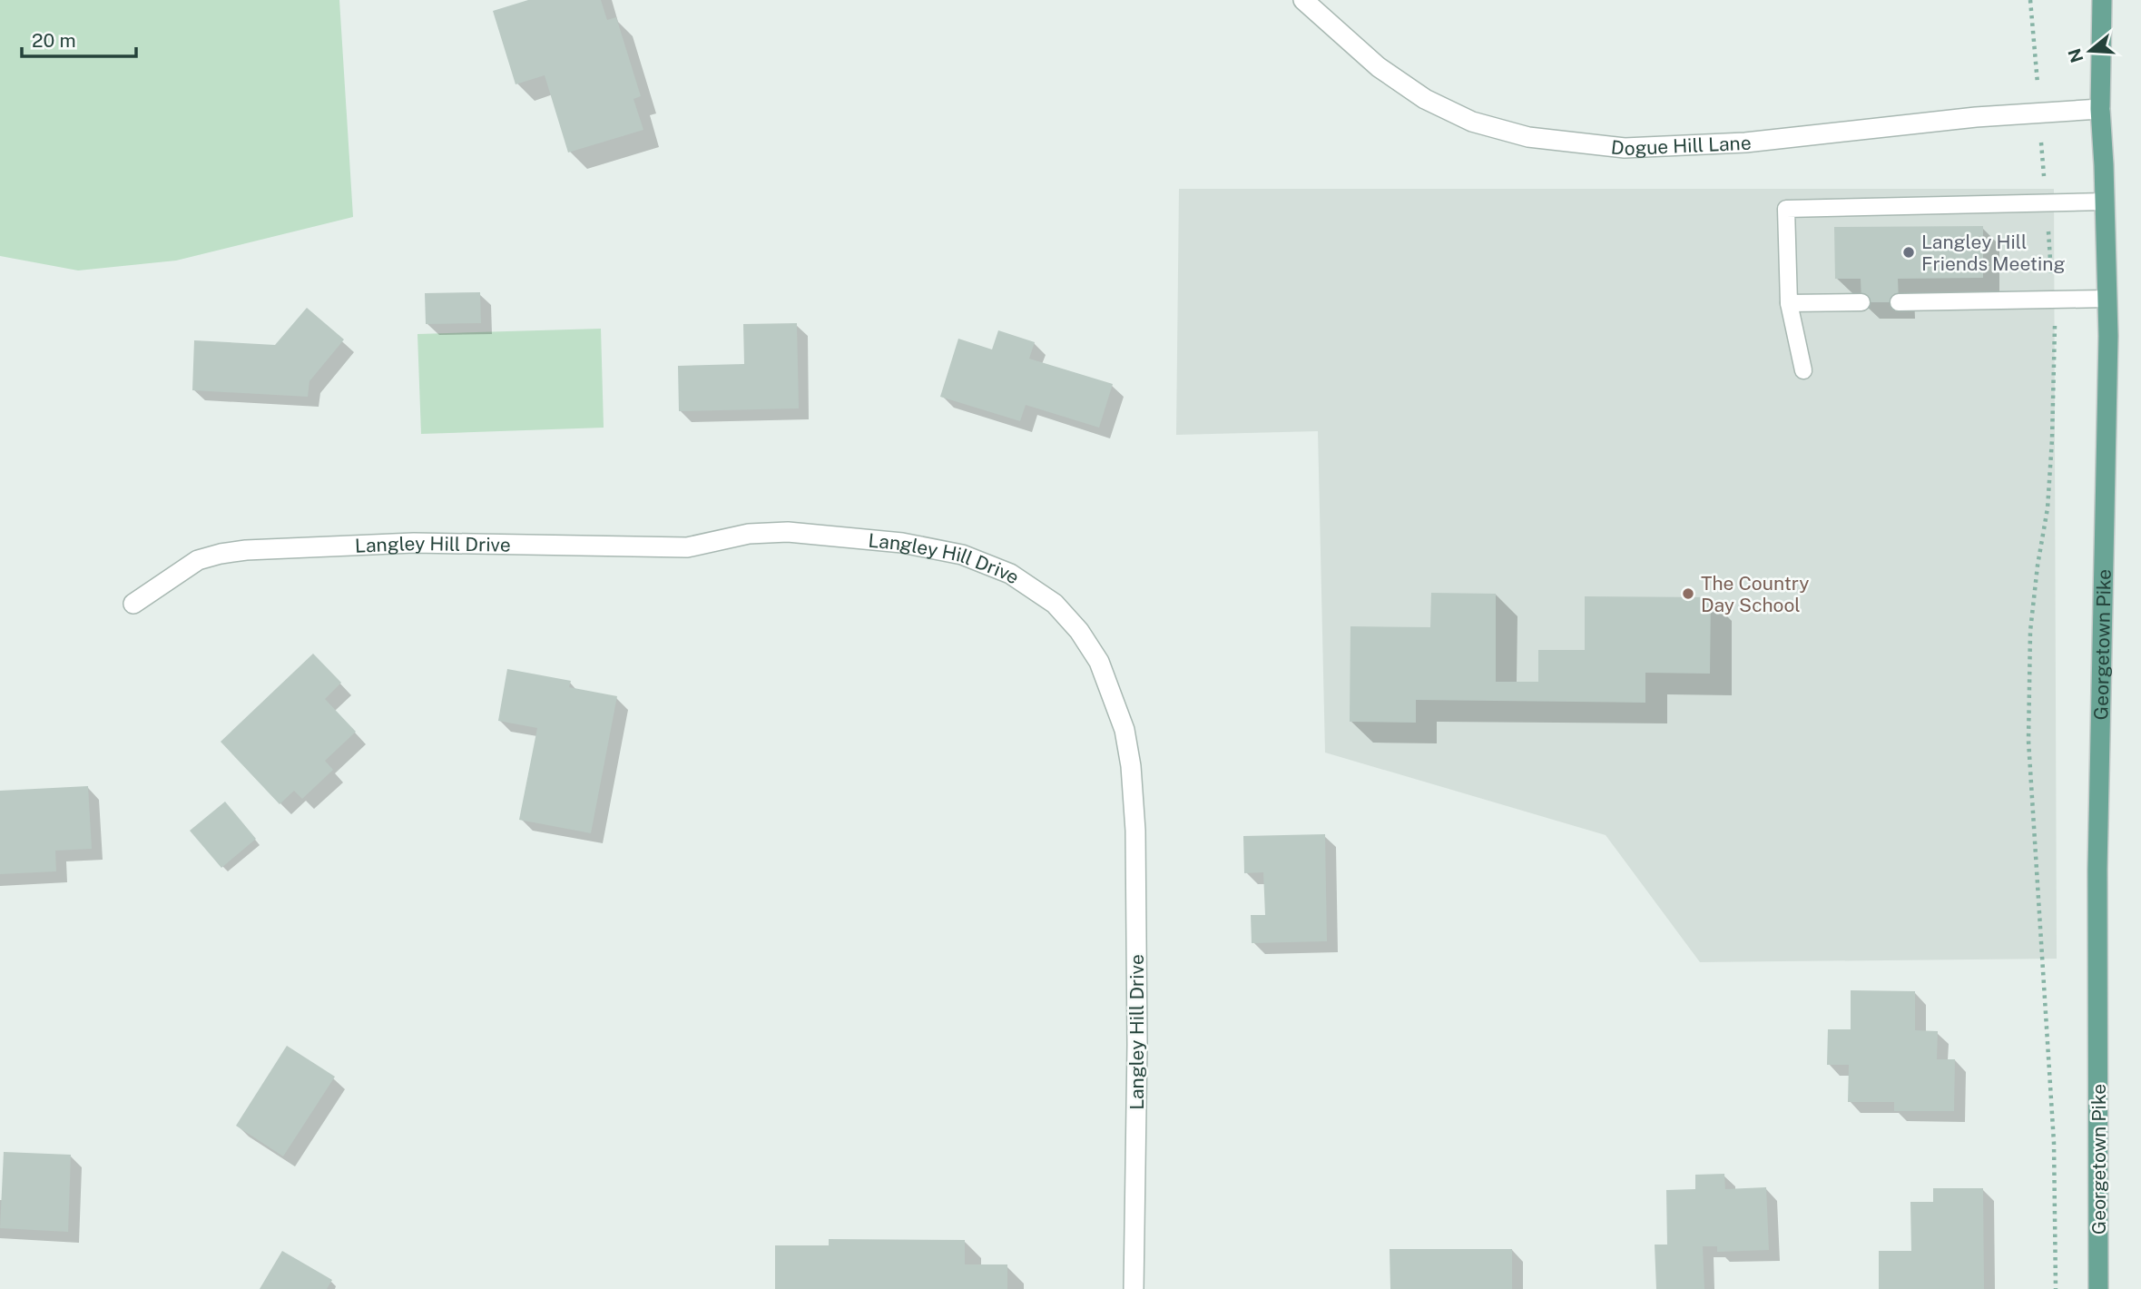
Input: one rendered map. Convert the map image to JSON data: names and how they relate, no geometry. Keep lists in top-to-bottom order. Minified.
{"streets":{"main road":["Georgetown Pike"],"street":["Dogue Hill Lane","Langley Hill Drive"]},"crossings":[["Dogue Hill Lane","Georgetown Pike"]],"places":["Langley Hill Friends Meeting","The Country Day School"],"scale_bar":"20 m","north":"left"}
